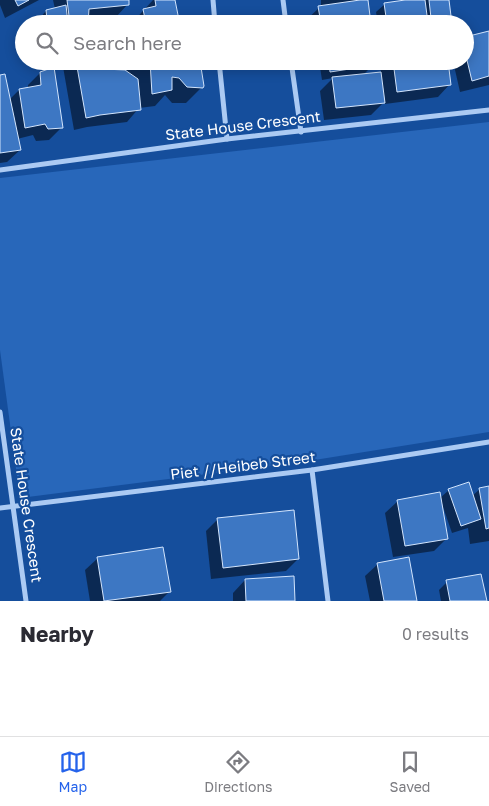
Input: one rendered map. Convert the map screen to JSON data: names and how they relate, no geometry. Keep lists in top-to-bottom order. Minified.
{"streets":{"street":["State House Crescent","Piet //Heibeb Street"]},"crossings":[["State House Crescent","Piet //Heibeb Street"]],"page":{"search":"Search here","heading":["Nearby","0 results"],"nav":["Map","Directions","Saved"]}}
